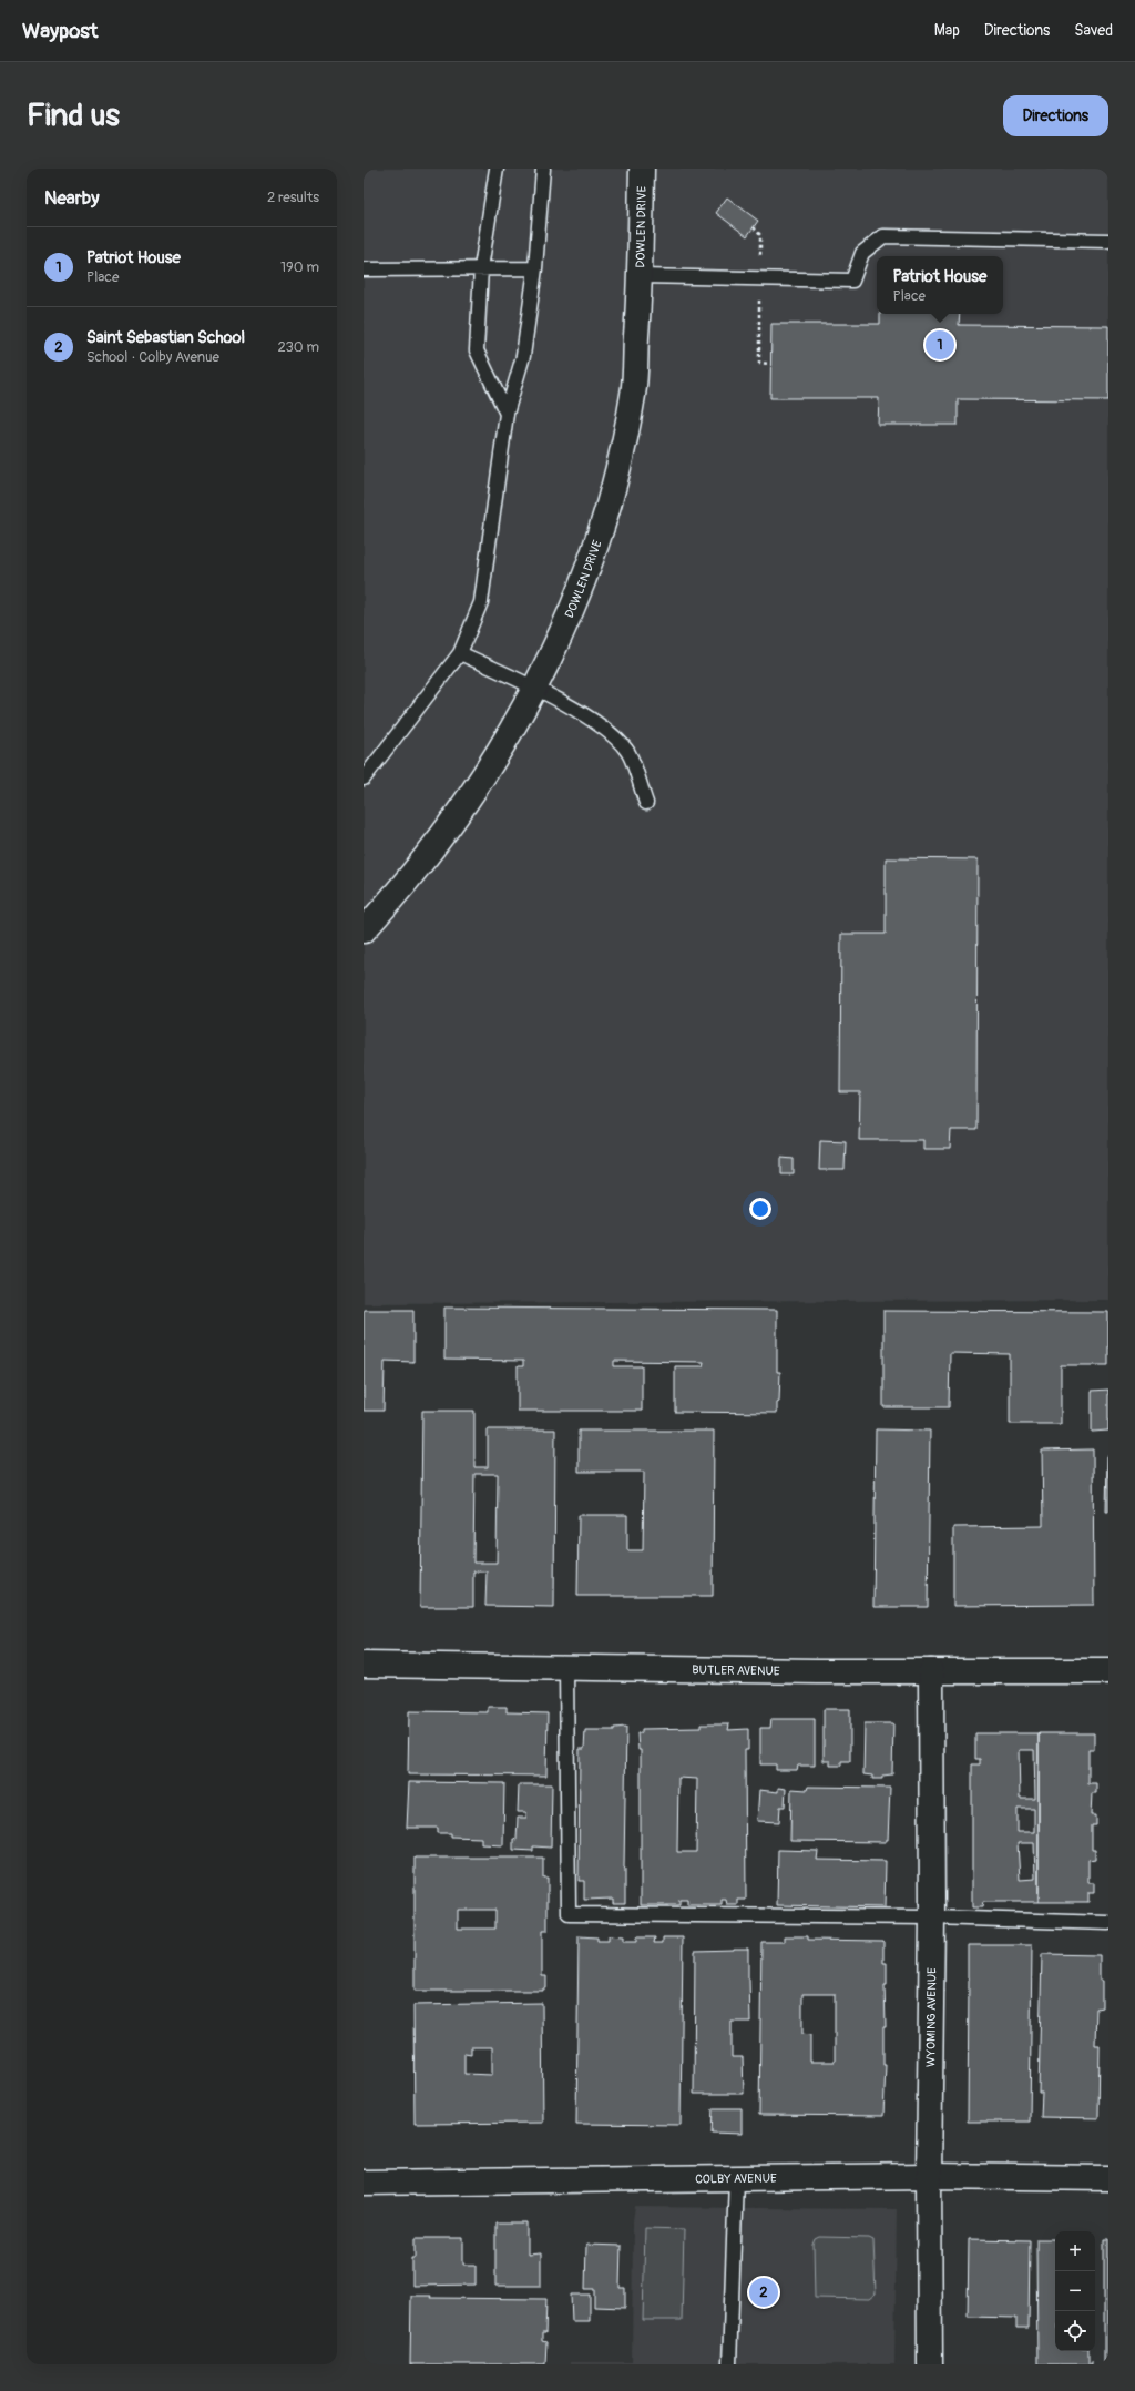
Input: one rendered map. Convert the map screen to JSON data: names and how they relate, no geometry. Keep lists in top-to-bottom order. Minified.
{"streets":{"street":["DOWLEN DRIVE","BUTLER AVENUE","WYOMING AVENUE","COLBY AVENUE"]},"crossings":[["BUTLER AVENUE","WYOMING AVENUE"],["WYOMING AVENUE","COLBY AVENUE"]],"page":{"header":"Waypost","nav":["Map","Directions","Saved"],"buttons":"Directions","title":"Find us","heading":["Nearby","2 results"],"list":[{"mark":"1","name":"Patriot House","note":"Place","value":"190 m"},{"mark":"2","name":"Saint Sebastian School","note":"School · Colby Avenue","value":"230 m"}],"popup":["Patriot House","Place"],"pins":["1","2"],"map_buttons":["+","−"]}}
